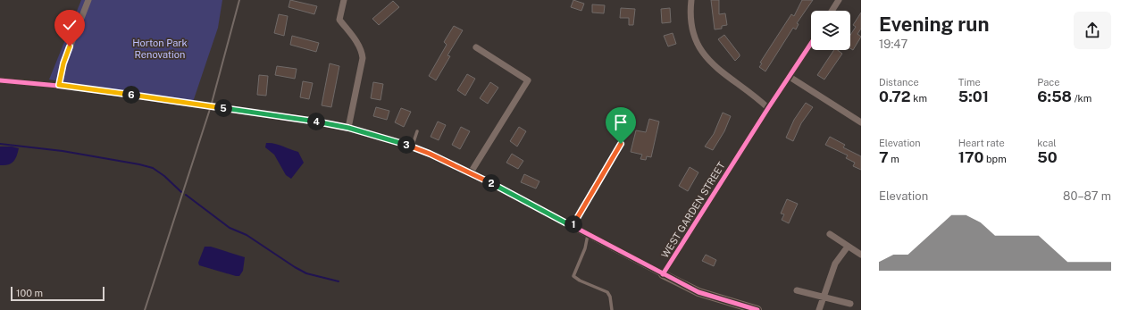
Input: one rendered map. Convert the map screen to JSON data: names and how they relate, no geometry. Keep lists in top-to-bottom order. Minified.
{"streets":{"street":["WEST GARDEN STREET"]},"parks":["Horton Park Renovation"],"scale_bar":"100 m","page":{"heading":["Evening run","19:47"],"stats":[["Distance","0.72 km"],["Time","5:01"],["Pace","6:58 /km"],["Elevation","7 m"],["Heart rate","170 bpm"],["kcal","50"]],"pins":["6","5","4","3","2","1"],"chart":["Elevation","80–87 m"],"scale":"100 m"}}
